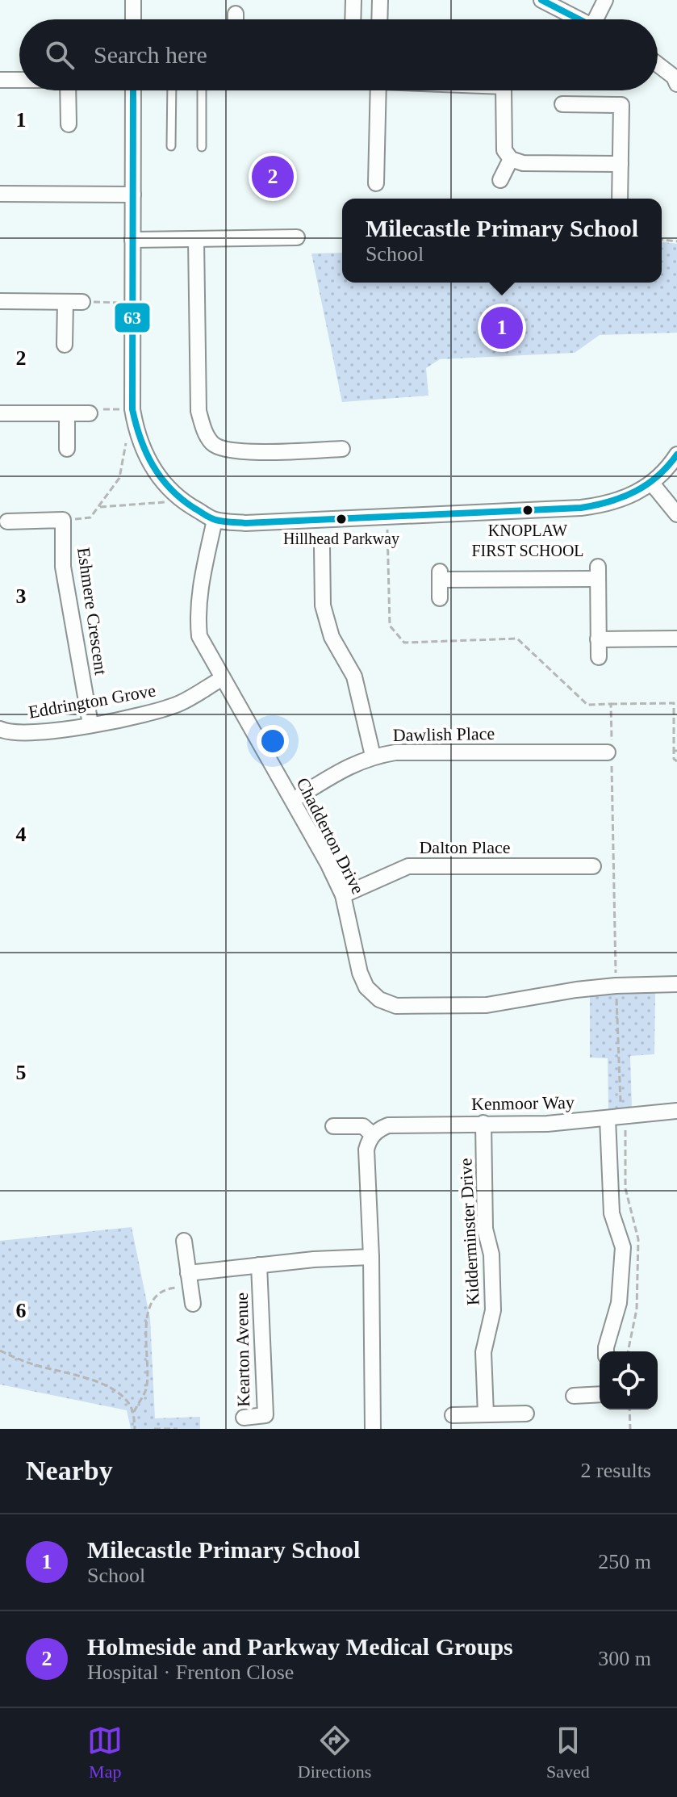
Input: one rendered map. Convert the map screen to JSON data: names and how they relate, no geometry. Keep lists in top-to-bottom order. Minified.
{"streets":{"street":["Eshmere Crescent","Eddrington Grove","Dawlish Place","Chadderton Drive","Dalton Place","Kenmoor Way","Kidderminster Drive","Kearton Avenue"]},"crossings":[["Eshmere Crescent","Eddrington Grove"],["Eddrington Grove","Chadderton Drive"],["Dawlish Place","Chadderton Drive"],["Chadderton Drive","Dalton Place"],["Kenmoor Way","Kidderminster Drive"]],"places":["KNOPLAW FIRST SCHOOL","Hillhead Parkway"],"lines":["transit line 63"],"page":{"search":"Search here","pins":["2","1"],"popup":["Milecastle Primary School","School"],"heading":["Nearby","2 results"],"list":[{"mark":"1","name":"Milecastle Primary School","note":"School","value":"250 m"},{"mark":"2","name":"Holmeside and Parkway Medical Groups","note":"Hospital · Frenton Close","value":"300 m"}],"nav":["Map","Directions","Saved"]},"grid":{"rows":["1","2","3","4","5","6"]}}
